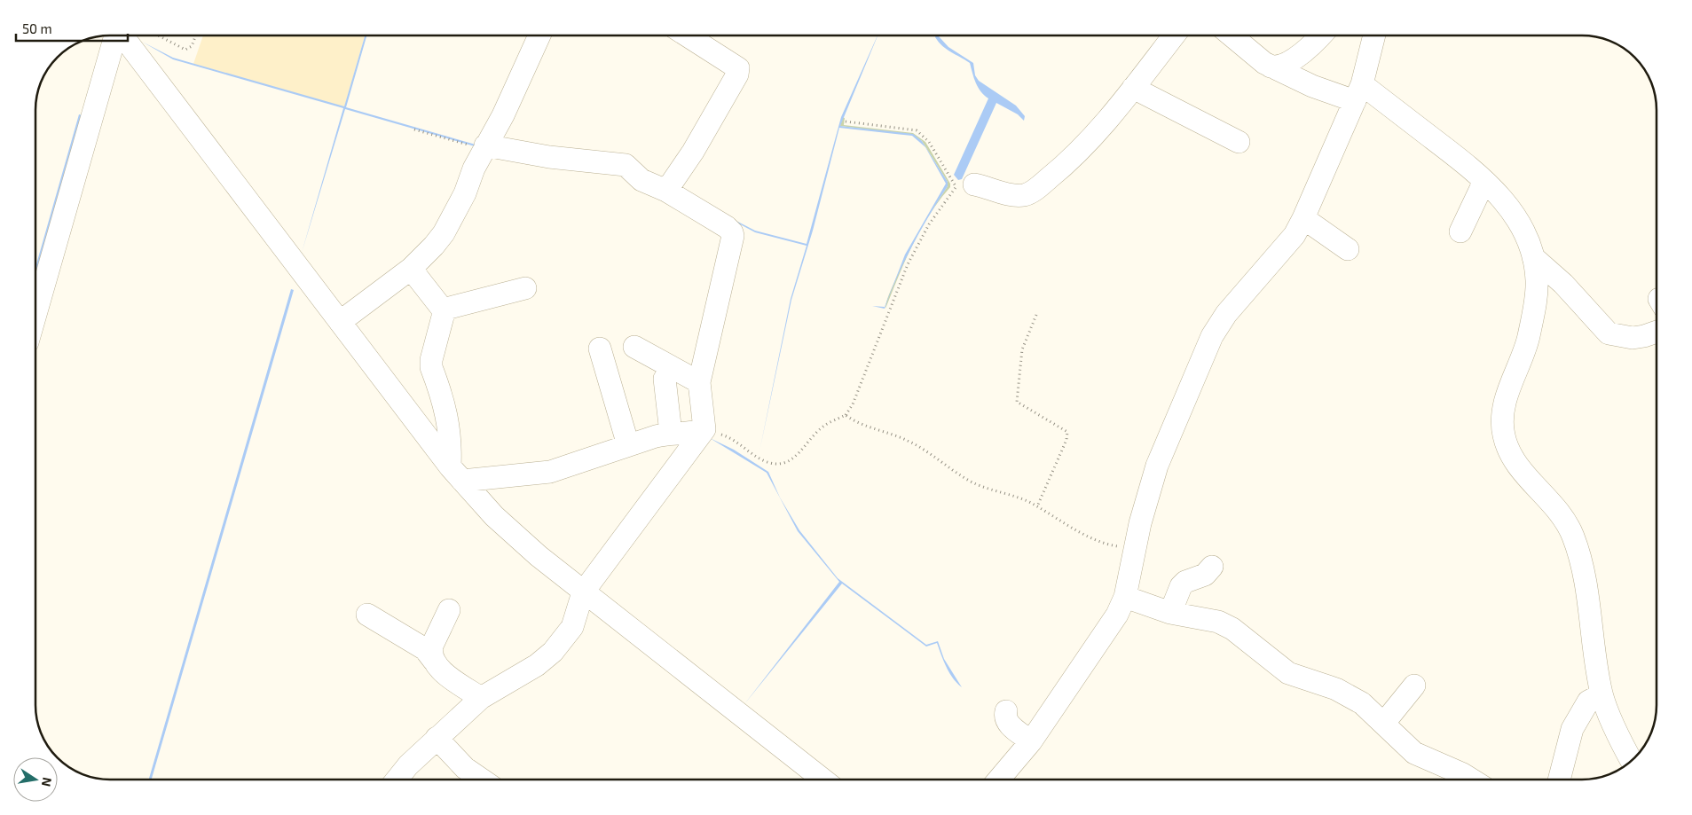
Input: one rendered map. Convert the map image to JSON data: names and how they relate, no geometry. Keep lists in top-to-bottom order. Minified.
{"scale_bar":"50 m","north":"right"}
